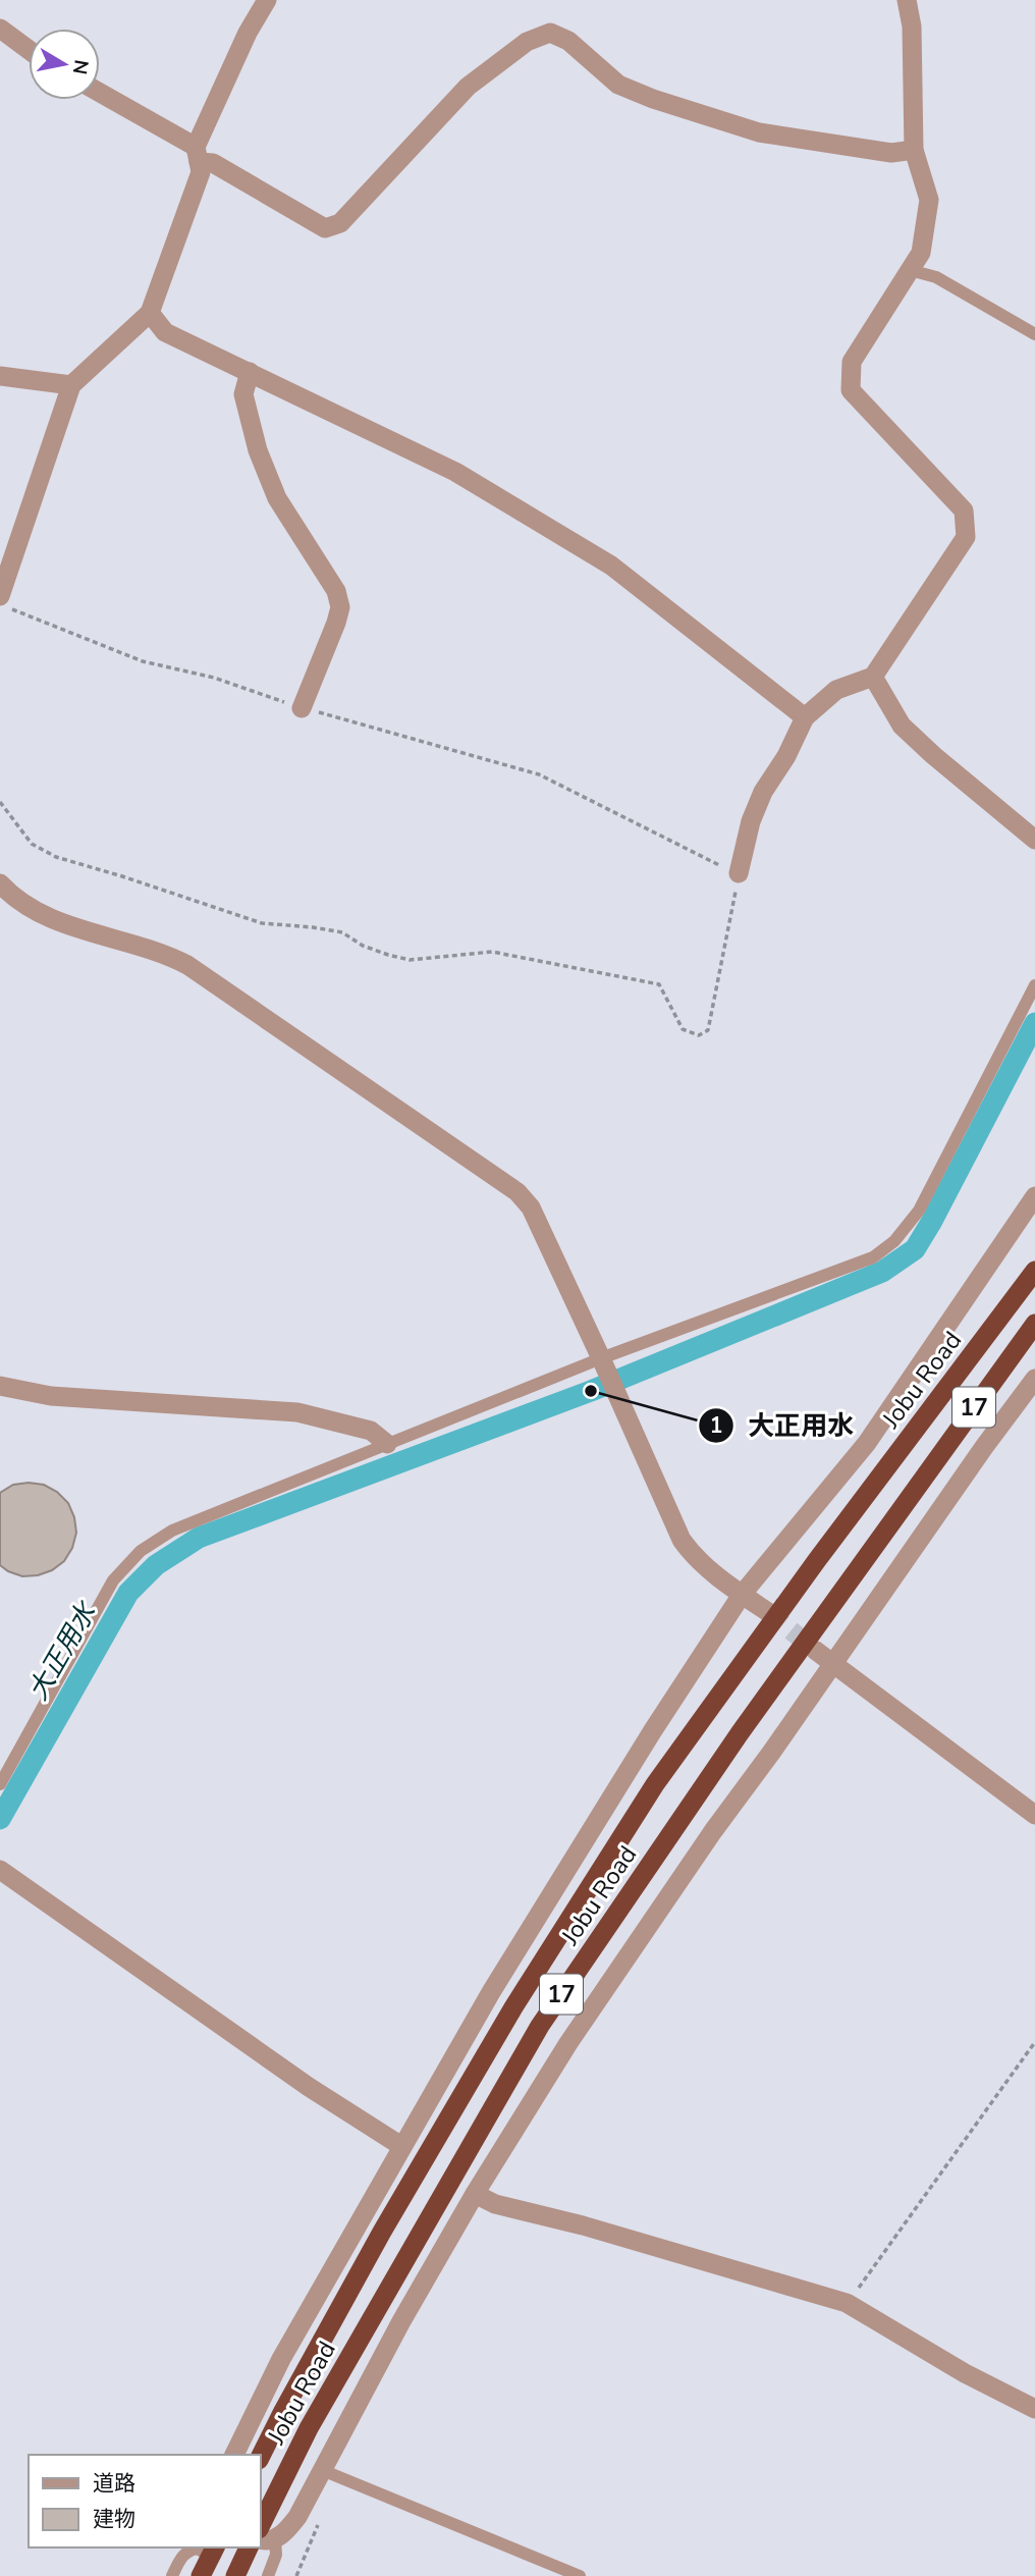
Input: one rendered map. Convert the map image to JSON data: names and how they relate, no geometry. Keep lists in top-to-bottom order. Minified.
{"streets":{"highway":["Jobu Road","17"]},"water":["大正用水"],"places":["大正用水"],"legend":["道路","建物"],"north":"right"}
